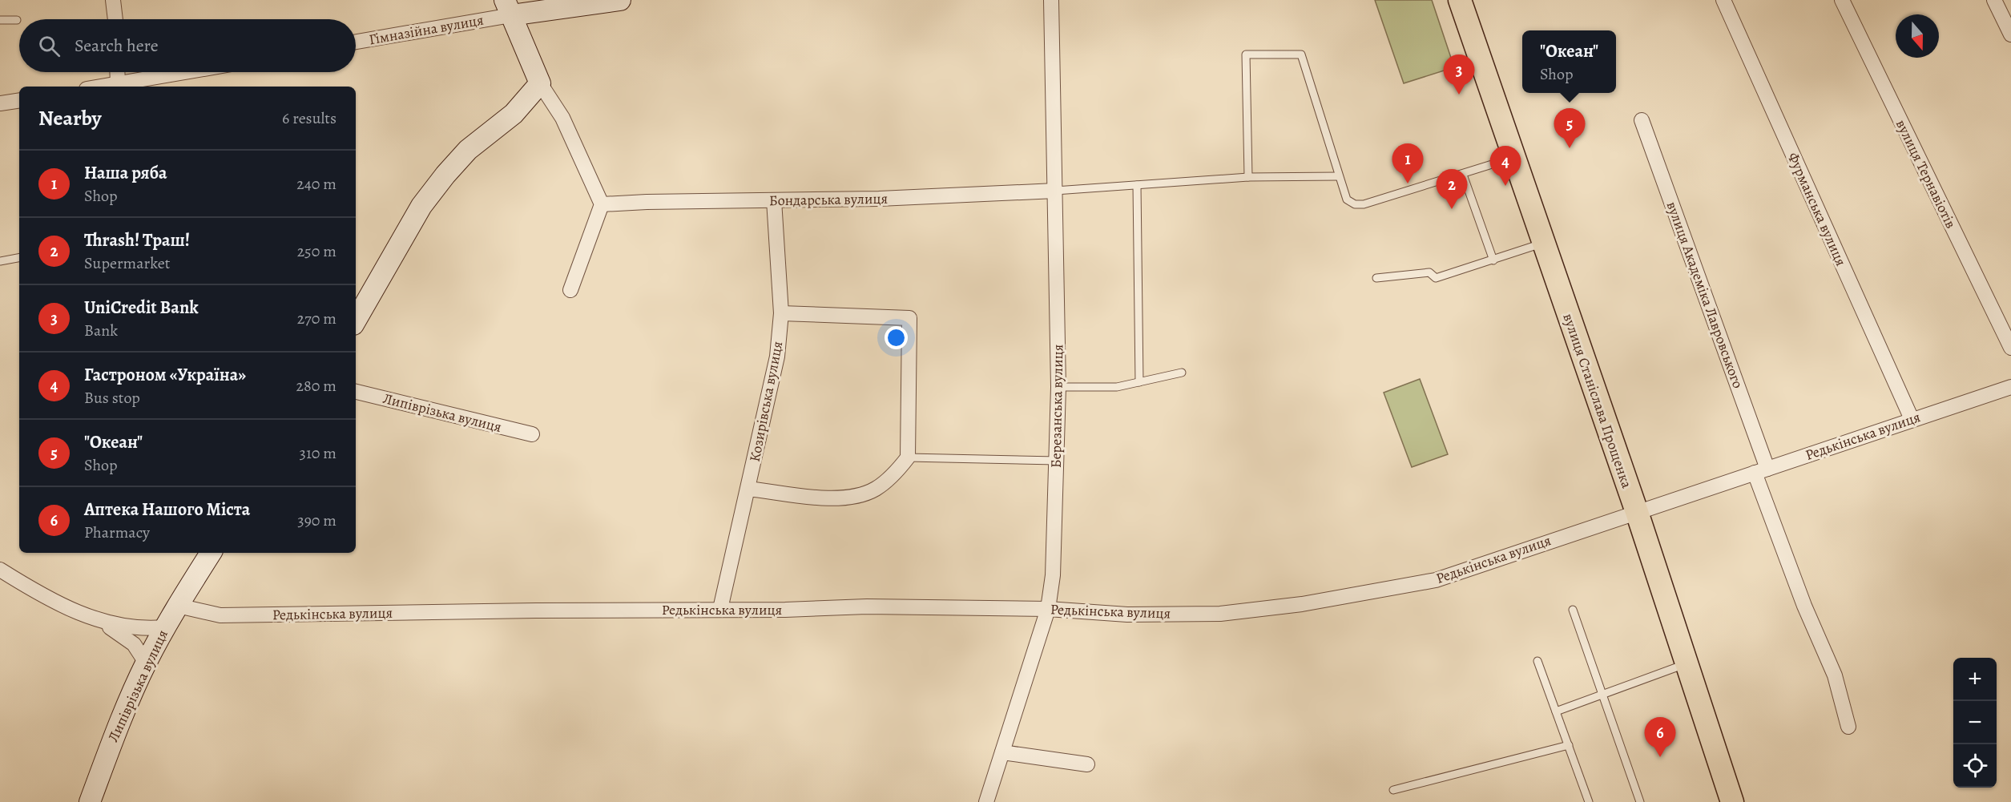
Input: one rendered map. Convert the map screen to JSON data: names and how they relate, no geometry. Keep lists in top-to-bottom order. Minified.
{"streets":{"main road":["вулиця Станіслава Прощенка"],"street":["Гімназійна вулиця","вулиця Тернавіотів","Бондарська вулиця","Фурманська вулиця","вулиця Академіка Лавровського","Козирівська вулиця","Березанська вулиця","Липіврізька вулиця","Редькінська вулиця"]},"crossings":[["Бондарська вулиця","Козирівська вулиця"],["Бондарська вулиця","Березанська вулиця"],["Фурманська вулиця","Редькінська вулиця"],["вулиця Академіка Лавровського","Редькінська вулиця"],["вулиця Станіслава Прощенка","Редькінська вулиця"],["Козирівська вулиця","Редькінська вулиця"],["Березанська вулиця","Редькінська вулиця"],["Липіврізька вулиця","Редькінська вулиця"]],"north":"bottom","page":{"search":"Search here","popup":["\"Океан\"","Shop"],"pins":["3","5","1","4","2","6"],"heading":["Nearby","6 results"],"list":[{"mark":"1","name":"Наша ряба","note":"Shop","value":"240 m"},{"mark":"2","name":"Thrash! Траш!","note":"Supermarket","value":"250 m"},{"mark":"3","name":"UniCredit Bank","note":"Bank","value":"270 m"},{"mark":"4","name":"Гастроном «Україна»","note":"Bus stop","value":"280 m"},{"mark":"5","name":"\"Океан\"","note":"Shop","value":"310 m"},{"mark":"6","name":"Аптека Нашого Міста","note":"Pharmacy","value":"390 m"}],"map_buttons":["+","−"]}}
